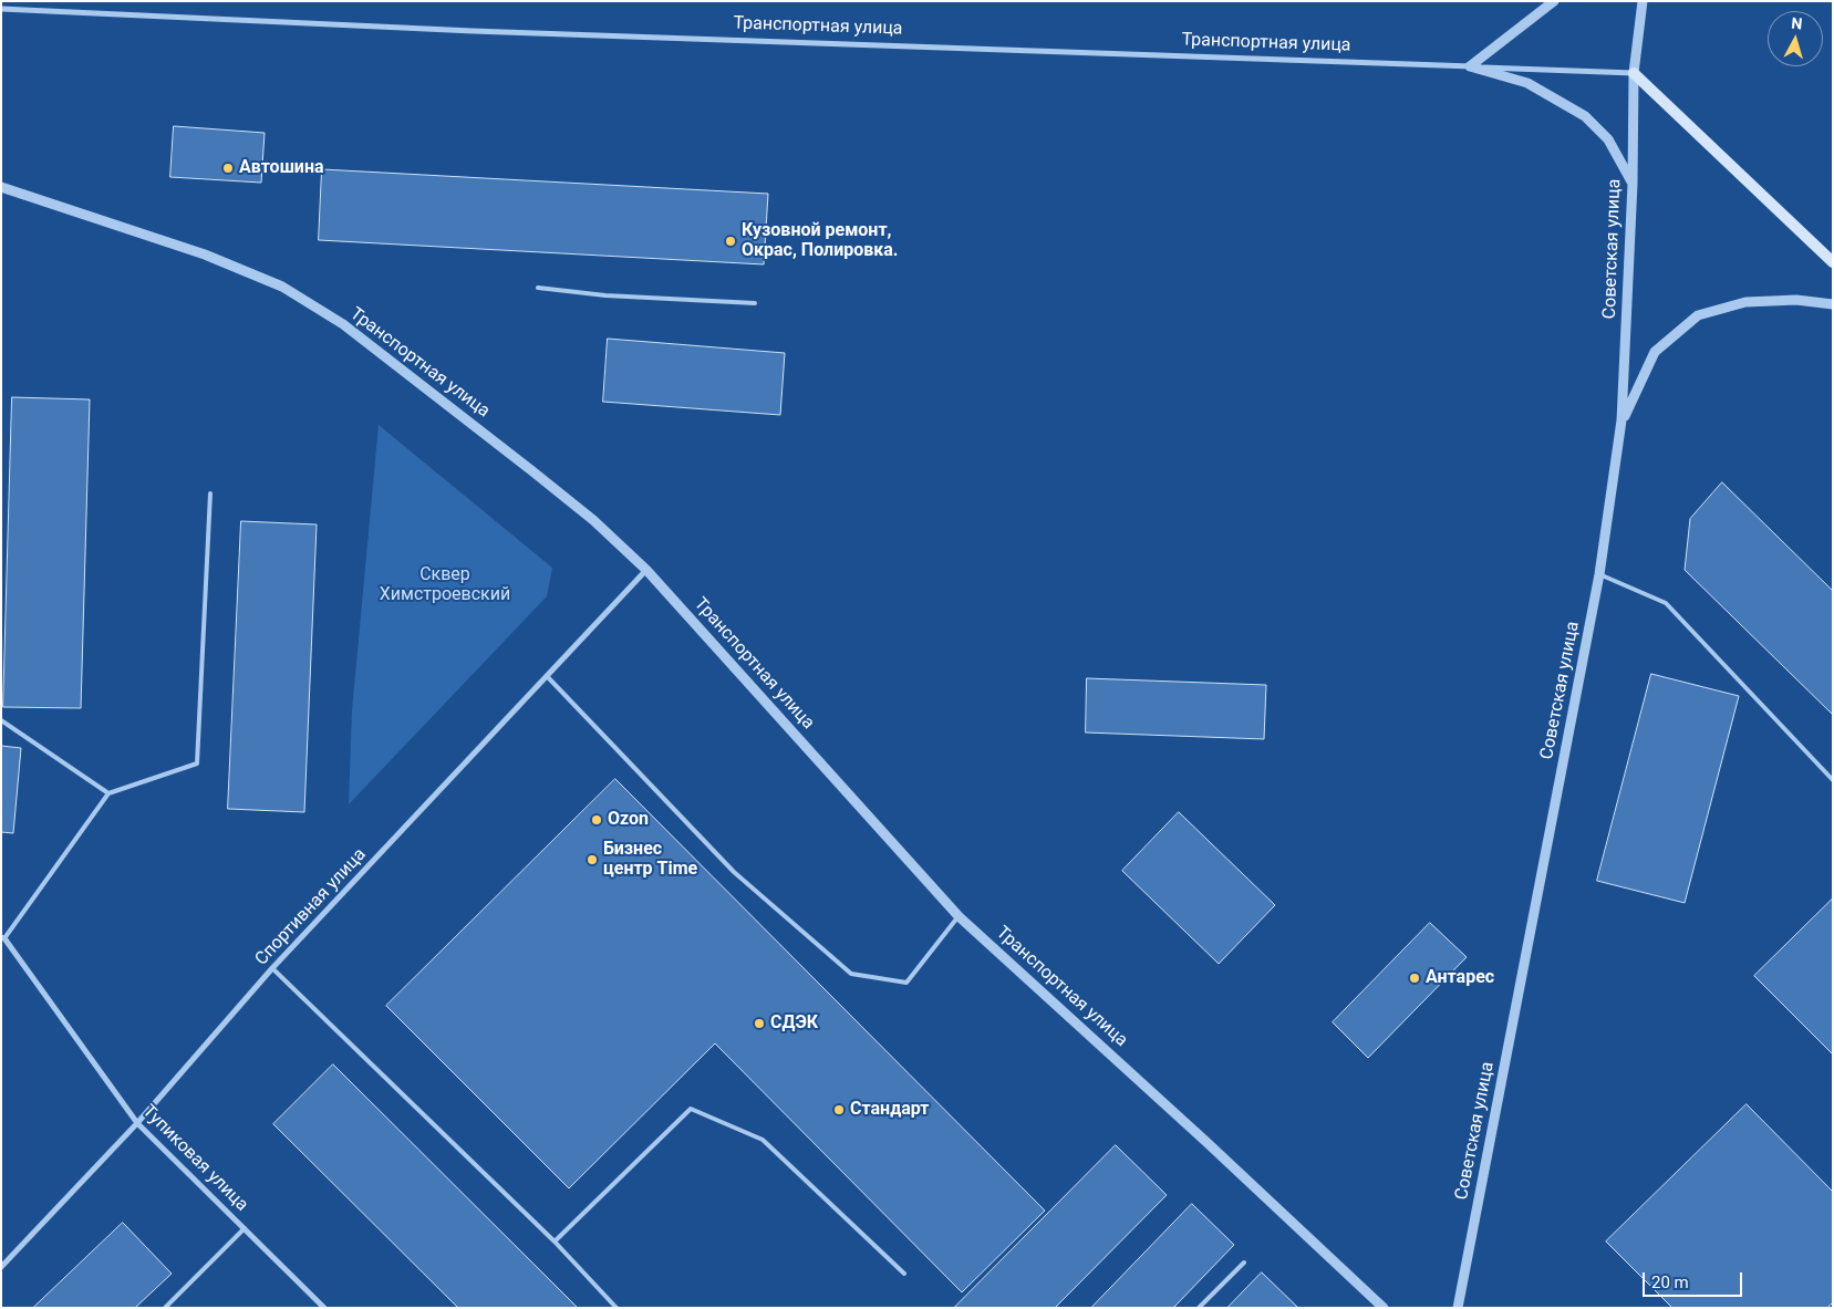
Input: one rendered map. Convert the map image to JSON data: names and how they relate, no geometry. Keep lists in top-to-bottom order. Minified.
{"streets":{"street":["Транспортная улица","Советская улица","Спортивная улица","Тупиковая улица"]},"crossings":[["Транспортная улица","Советская улица"],["Транспортная улица","Спортивная улица"],["Спортивная улица","Тупиковая улица"]],"parks":["Сквер Химстроевский"],"places":["Автошина","Кузовной ремонт, Окрас, Полировка.","Ozon","Бизнес центр Time","Антарес","СДЭК","Стандарт"],"scale_bar":"20 m","north":"top"}
